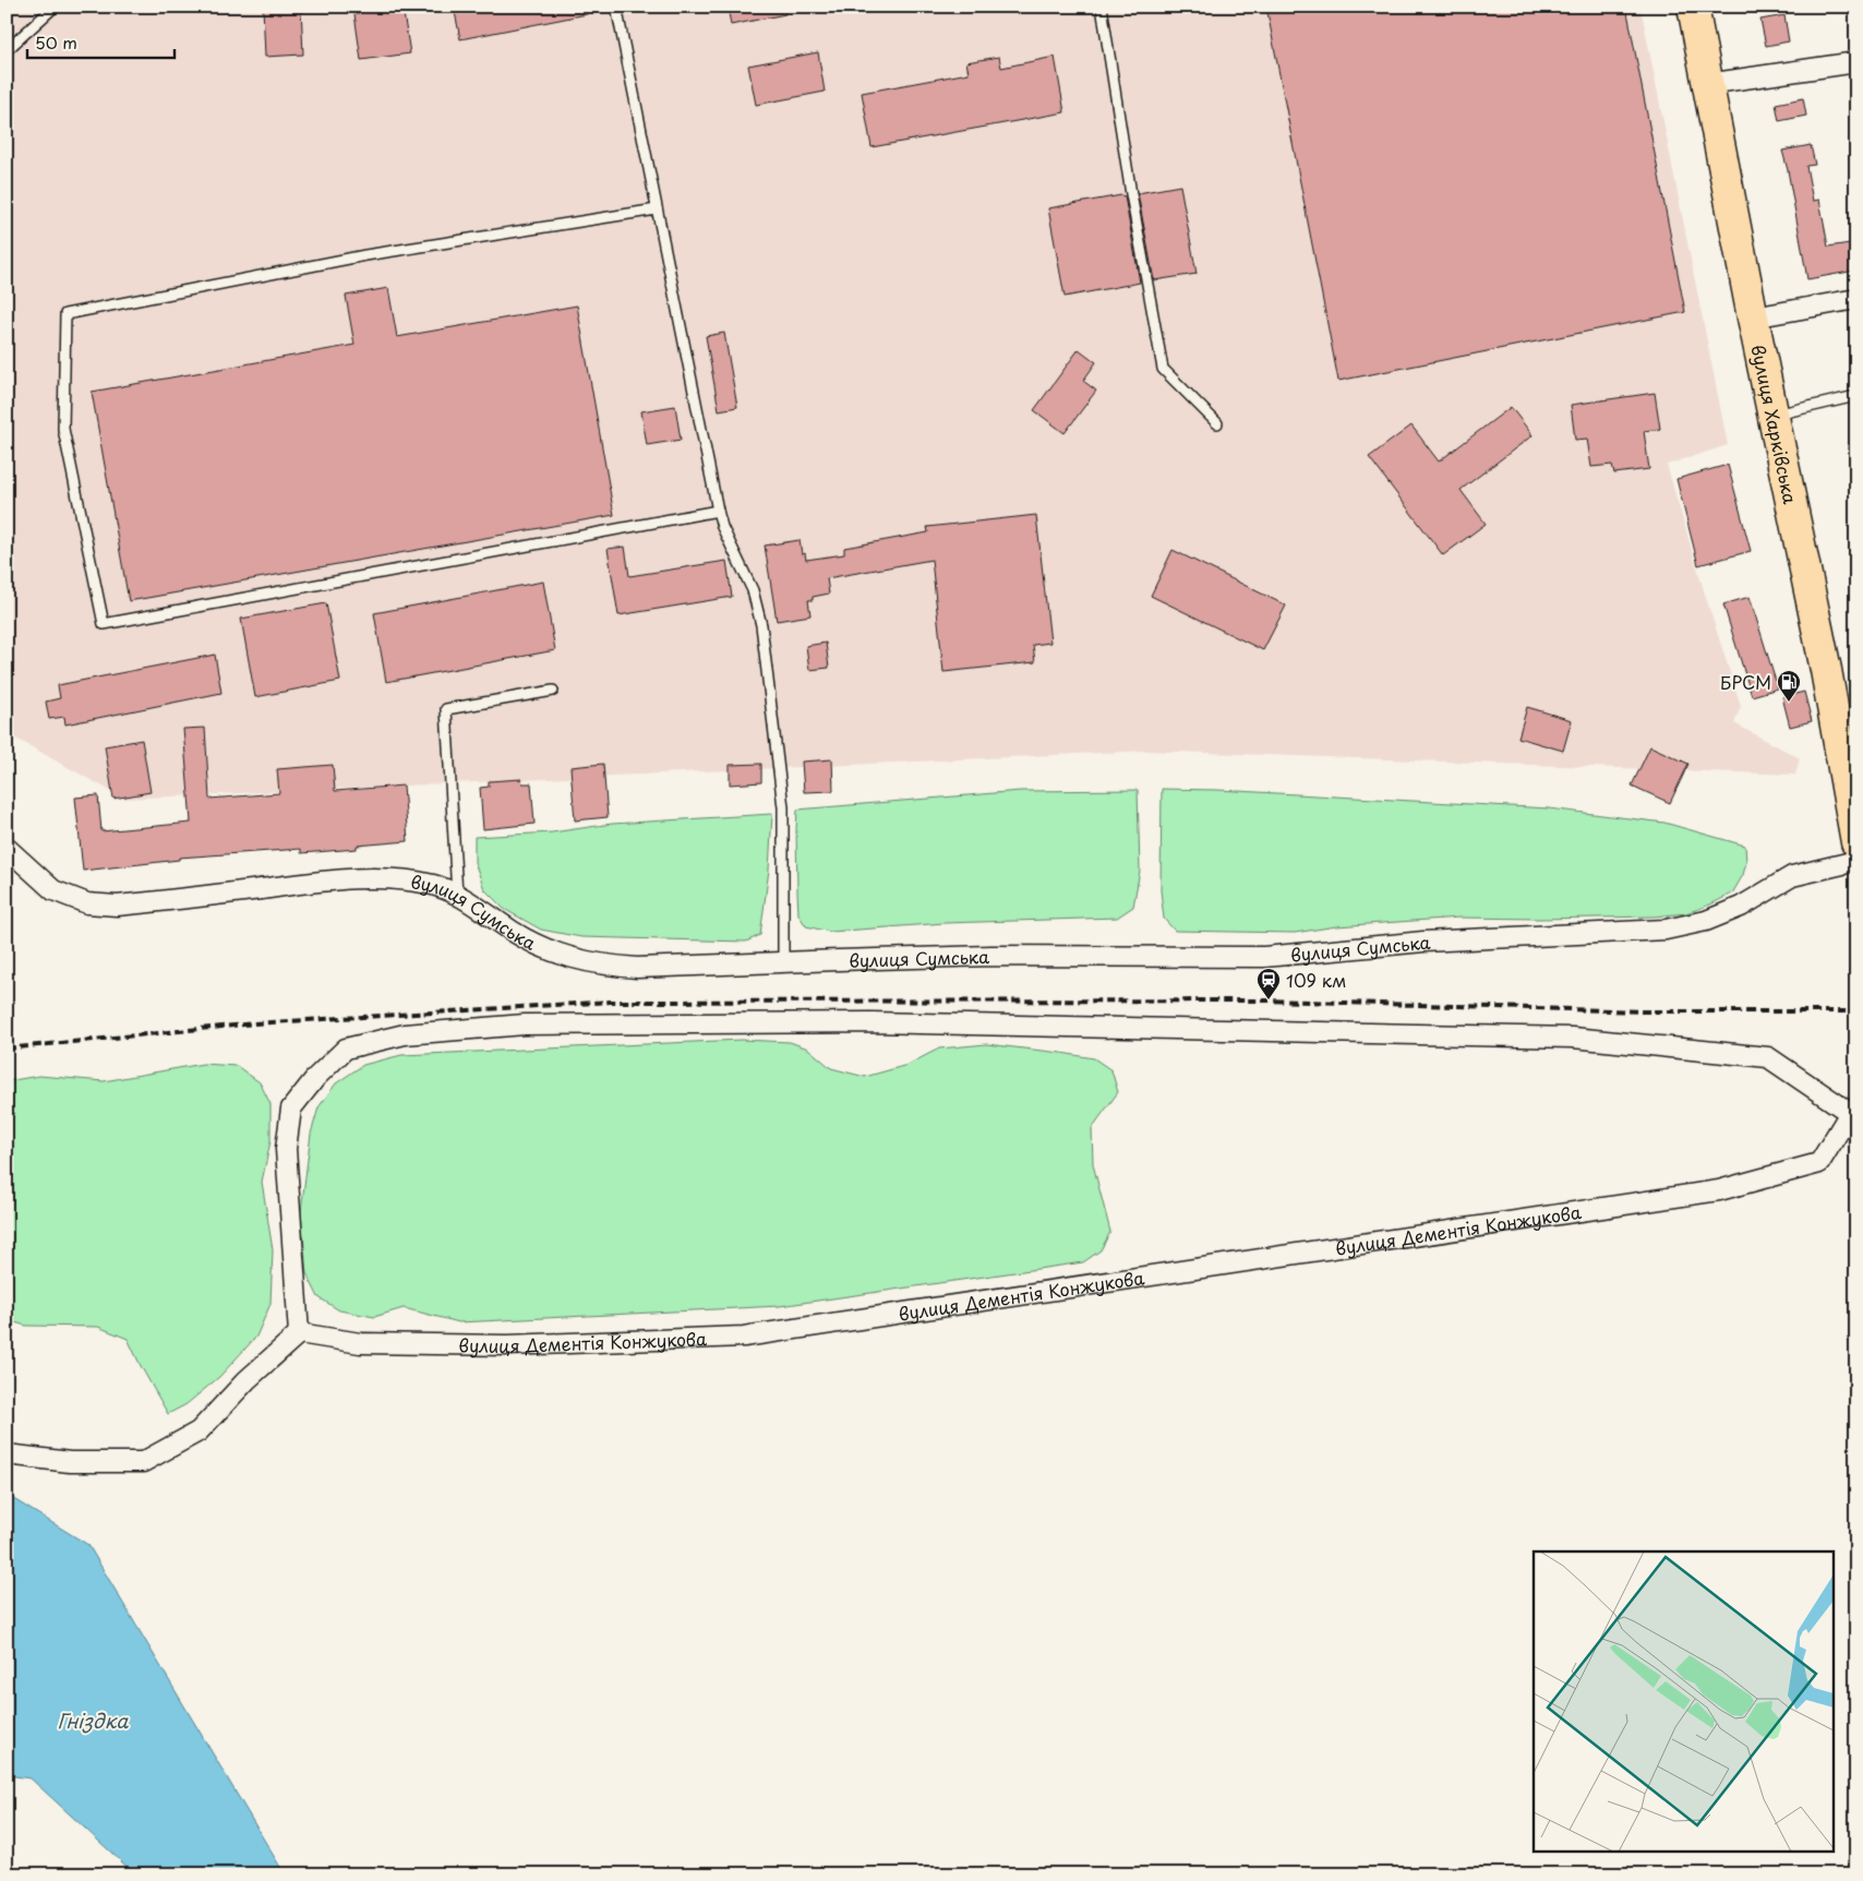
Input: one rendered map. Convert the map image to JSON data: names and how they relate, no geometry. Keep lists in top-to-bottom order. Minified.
{"streets":{"main road":["вулиця Харківська"],"street":["вулиця Сумська","вулиця Дементія Конжукова"]},"water":["Гніздка"],"places":{"fuel station":["БРСМ"],"station":["109 км"]},"scale_bar":"50 m"}
